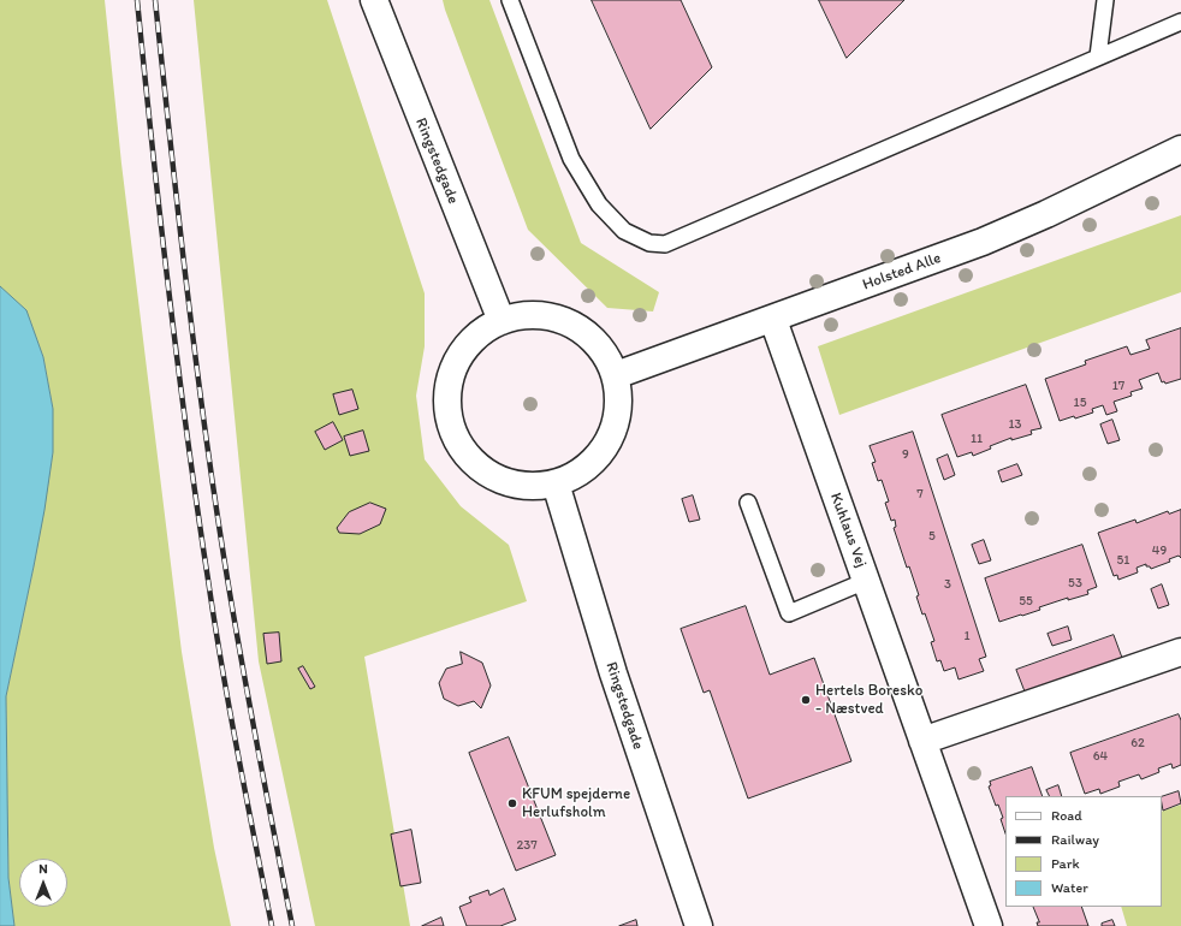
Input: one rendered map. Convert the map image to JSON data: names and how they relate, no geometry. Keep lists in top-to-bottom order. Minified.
{"streets":{"street":["Ringstedgade","Holsted Alle","Kuhlaus Vej"]},"crossings":[["Ringstedgade","Holsted Alle"],["Holsted Alle","Kuhlaus Vej"]],"places":["Hertels Boresko - Næstved","KFUM spejderne Herlufsholm"],"house_numbers":["17","15","13","11","9","7","5","49","51","53","3","55","1","62","64","237"],"legend":["Road","Railway","Park","Water"],"north":"top"}
